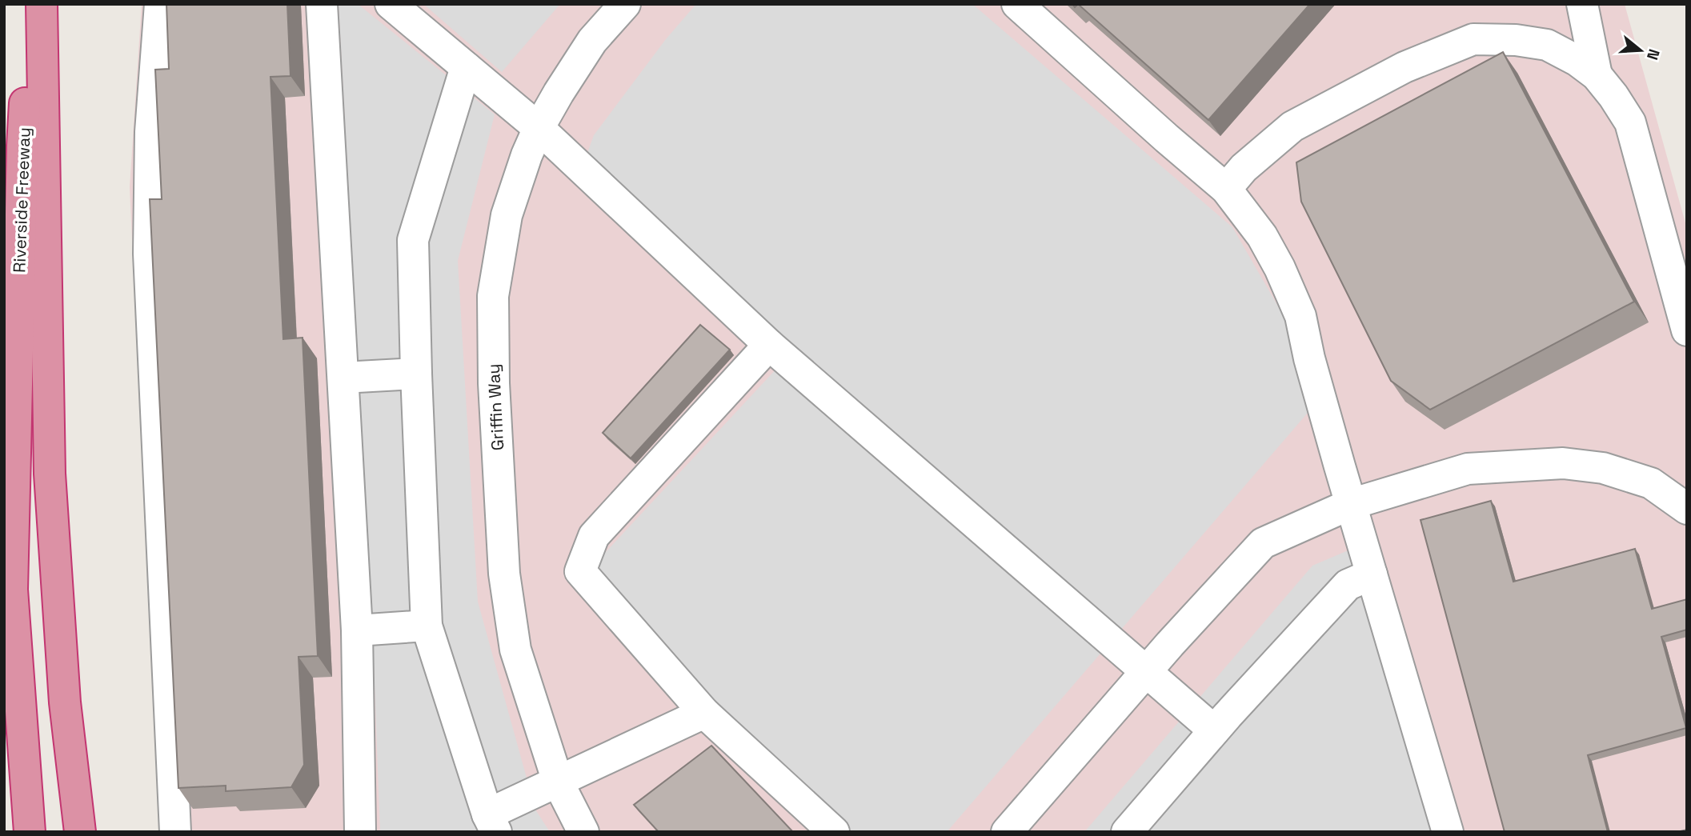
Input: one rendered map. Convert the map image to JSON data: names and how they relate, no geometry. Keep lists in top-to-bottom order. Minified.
{"streets":{"highway":["Riverside Freeway"],"street":["Griffin Way"]},"north":"right"}
